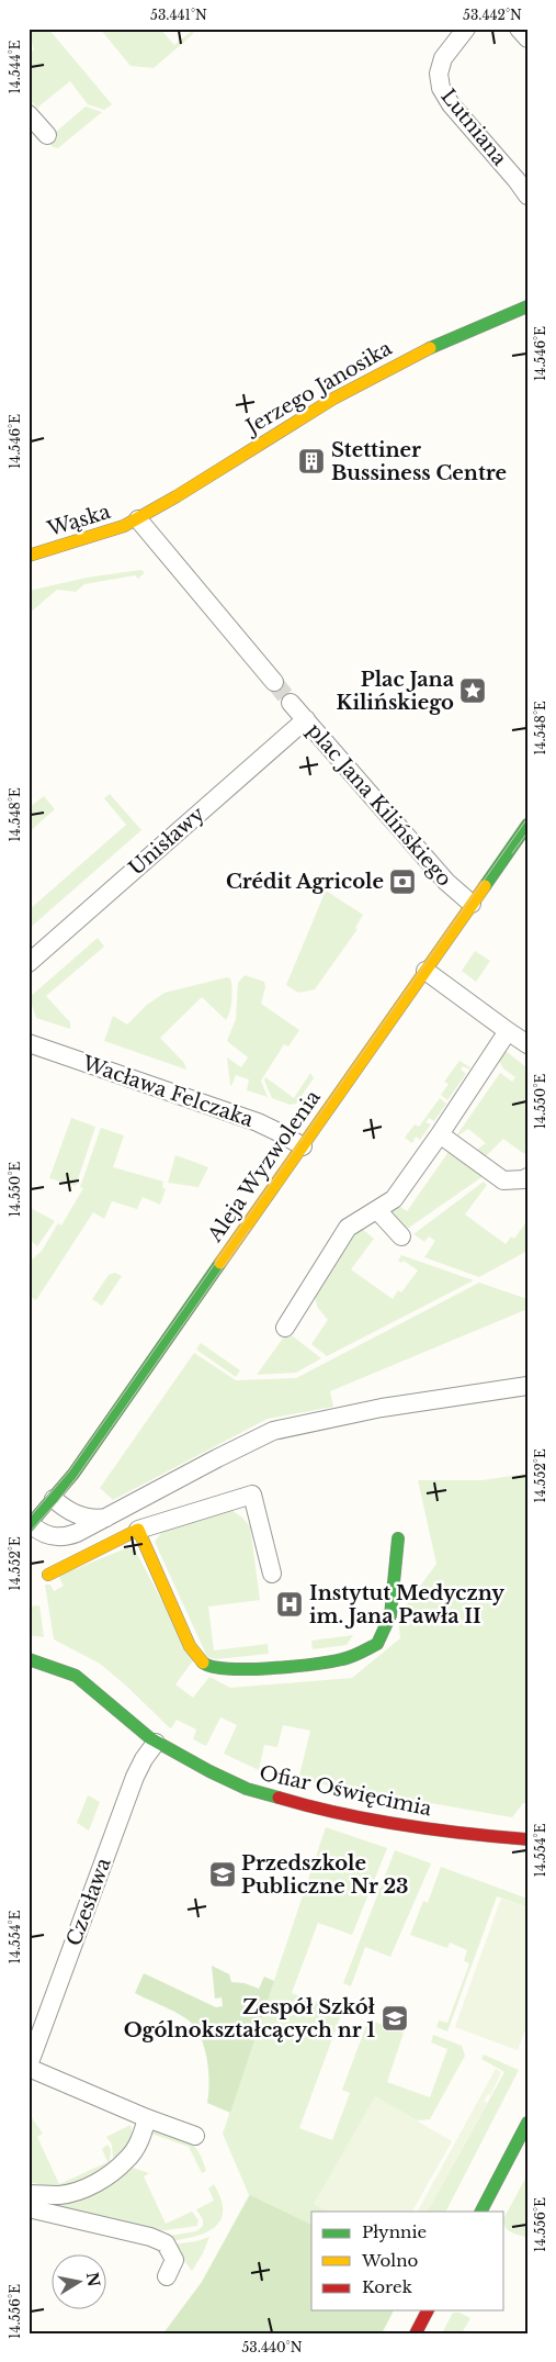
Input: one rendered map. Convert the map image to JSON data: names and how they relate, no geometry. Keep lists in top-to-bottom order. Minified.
{"streets":{"street":["Lutniana","Jerzego Janosika","Wąska","plac Jana Kilińskiego","Unisławy","Wacława Felczaka","Aleja Wyzwolenia","Ofiar Oświęcimia","Czesława"]},"crossings":[["Jerzego Janosika","Wąska"],["plac Jana Kilińskiego","Unisławy"],["plac Jana Kilińskiego","Aleja Wyzwolenia"],["Wacława Felczaka","Aleja Wyzwolenia"],["Ofiar Oświęcimia","Czesława"]],"places":{"building":["Stettiner Bussiness Centre"],"place":["Plac Jana Kilińskiego"],"bank":["Crédit Agricole"],"hospital":["Instytut Medyczny im. Jana Pawła II"],"school or university":["Przedszkole Publiczne Nr 23","Zespół Szkół Ogólnokształcących nr 1"]},"legend":["Płynnie","Wolno","Korek"],"north":"right","coordinates":["53.441°N","53.442°N","14.544°E","14.546°E","14.548°E","14.550°E","14.552°E","14.554°E","14.556°E","53.440°N"]}
